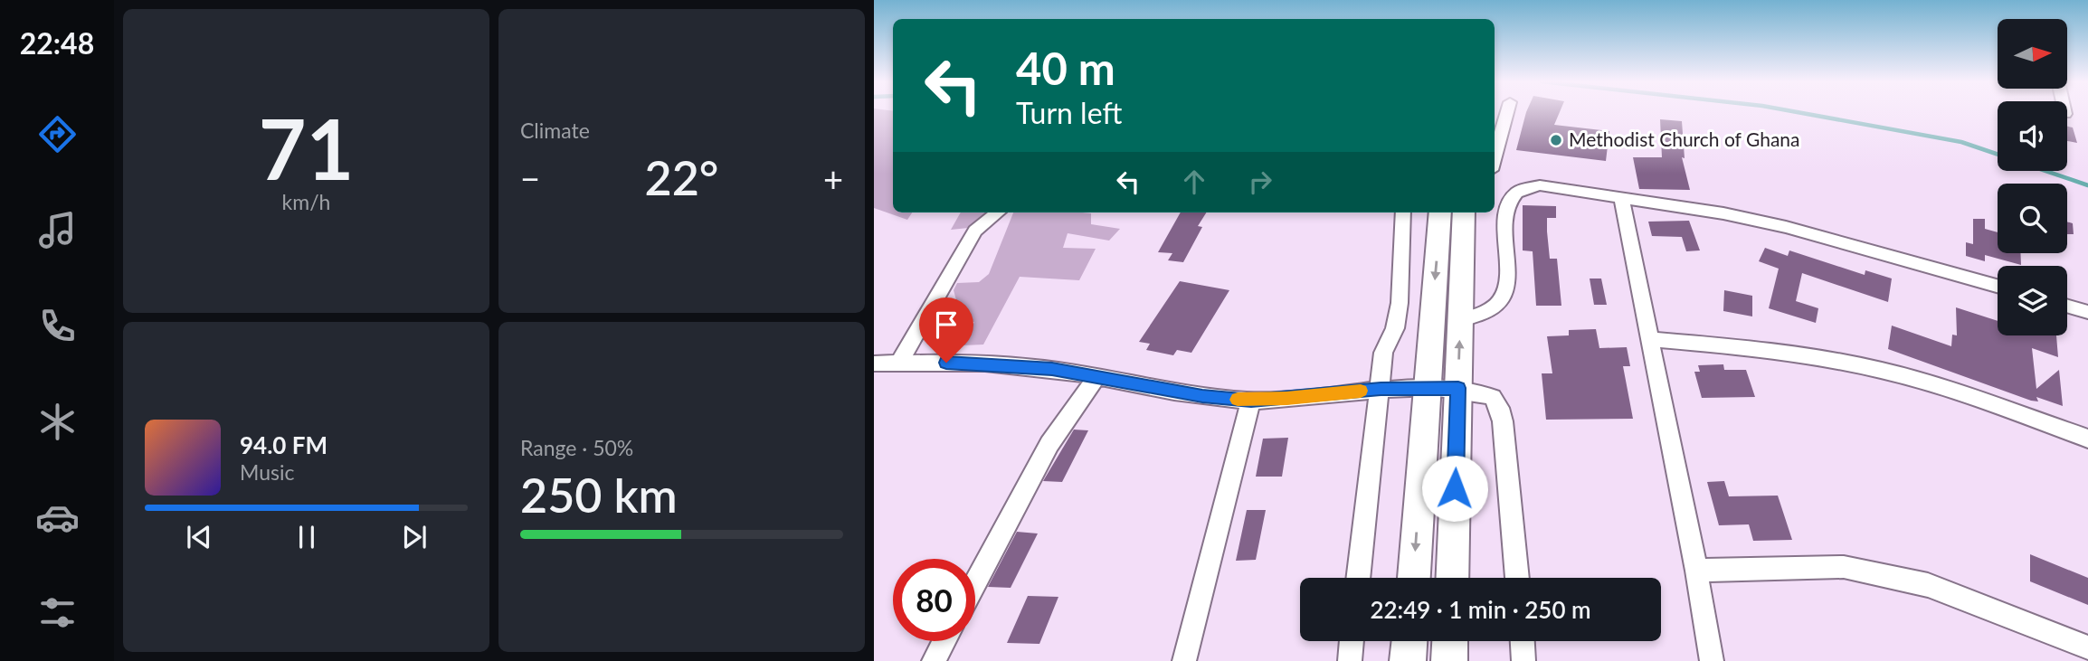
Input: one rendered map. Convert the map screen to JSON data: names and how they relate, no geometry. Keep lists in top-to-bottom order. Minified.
{"places":["Methodist Church of Ghana"],"north":"right","page":{"tabs":"22:48","tile":[["71","km/h"],"Climate",["Range · 50%","250 km"]],"turn":["40 m","Turn left"],"heat":["−","22°","+"],"song":["94.0 FM","Music"],"limit":"80","trip":"22:49 · 1 min · 250 m"}}
